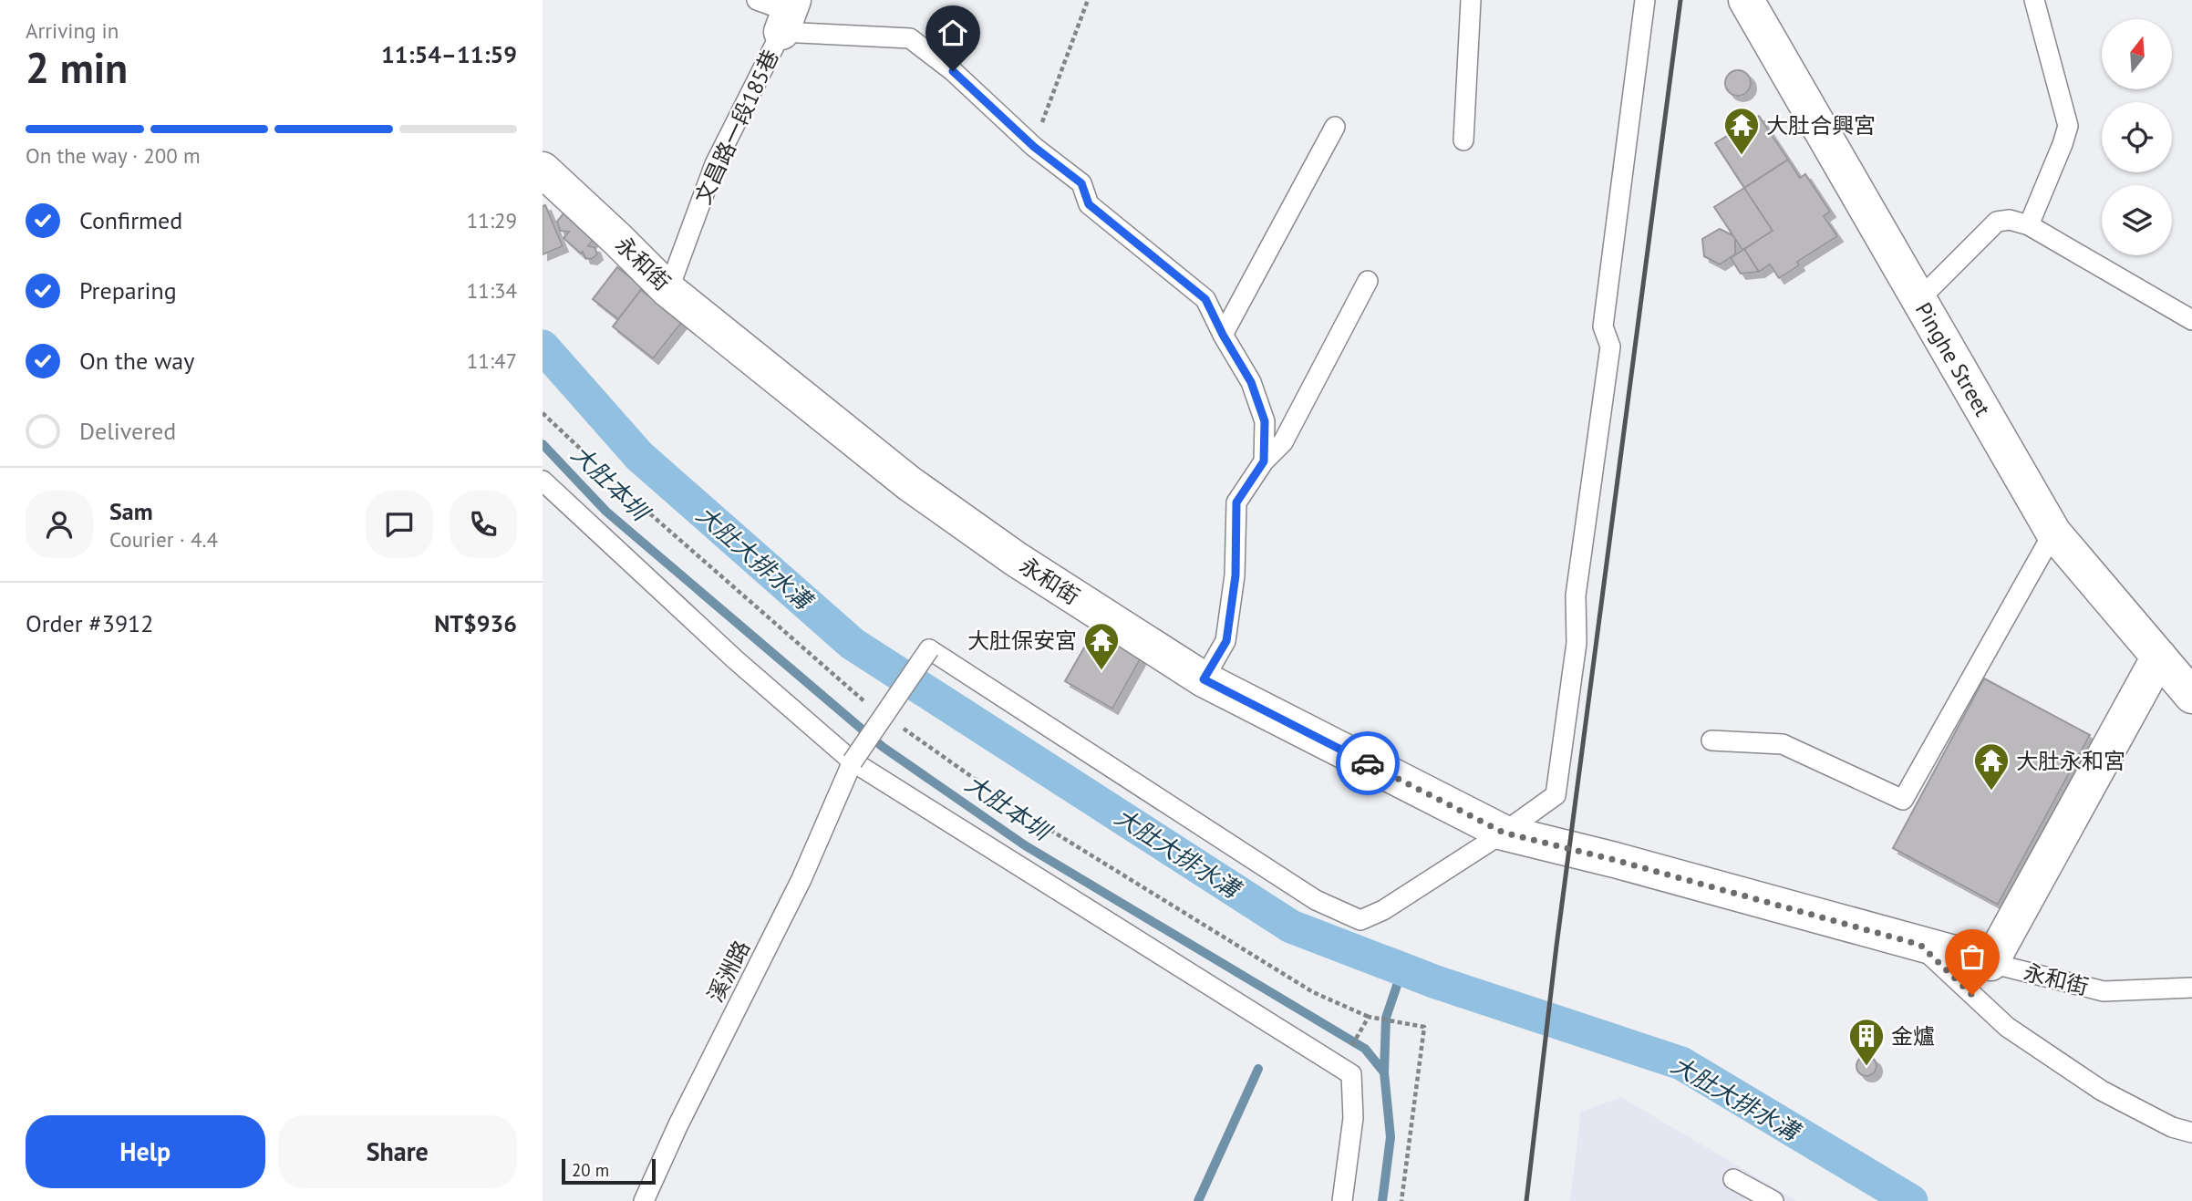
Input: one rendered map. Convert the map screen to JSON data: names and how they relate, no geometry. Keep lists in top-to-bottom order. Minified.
{"streets":{"street":["永和街","Pinghe Street"],"lane":["文昌路一段185巷","溪洲路"]},"crossings":[["文昌路一段185巷","永和街"],["永和街","溪洲路"]],"water":["大肚本圳","大肚大排水溝"],"places":{"temple":["大肚合興宮","大肚保安宮","大肚永和宮"],"building":["金爐"]},"scale_bar":"20 m","north":"top","page":{"heading":["2 min","Arriving in","11:54–11:59"],"panel":["Sam","Courier · 4.4","Order #3912","NT$936"],"bar":"On the way · 200 m","list":[["Confirmed","11:29"],["Preparing","11:34"],["On the way","11:47"],"Delivered"],"buttons":["Help","Share"],"scale":"20 m"}}
